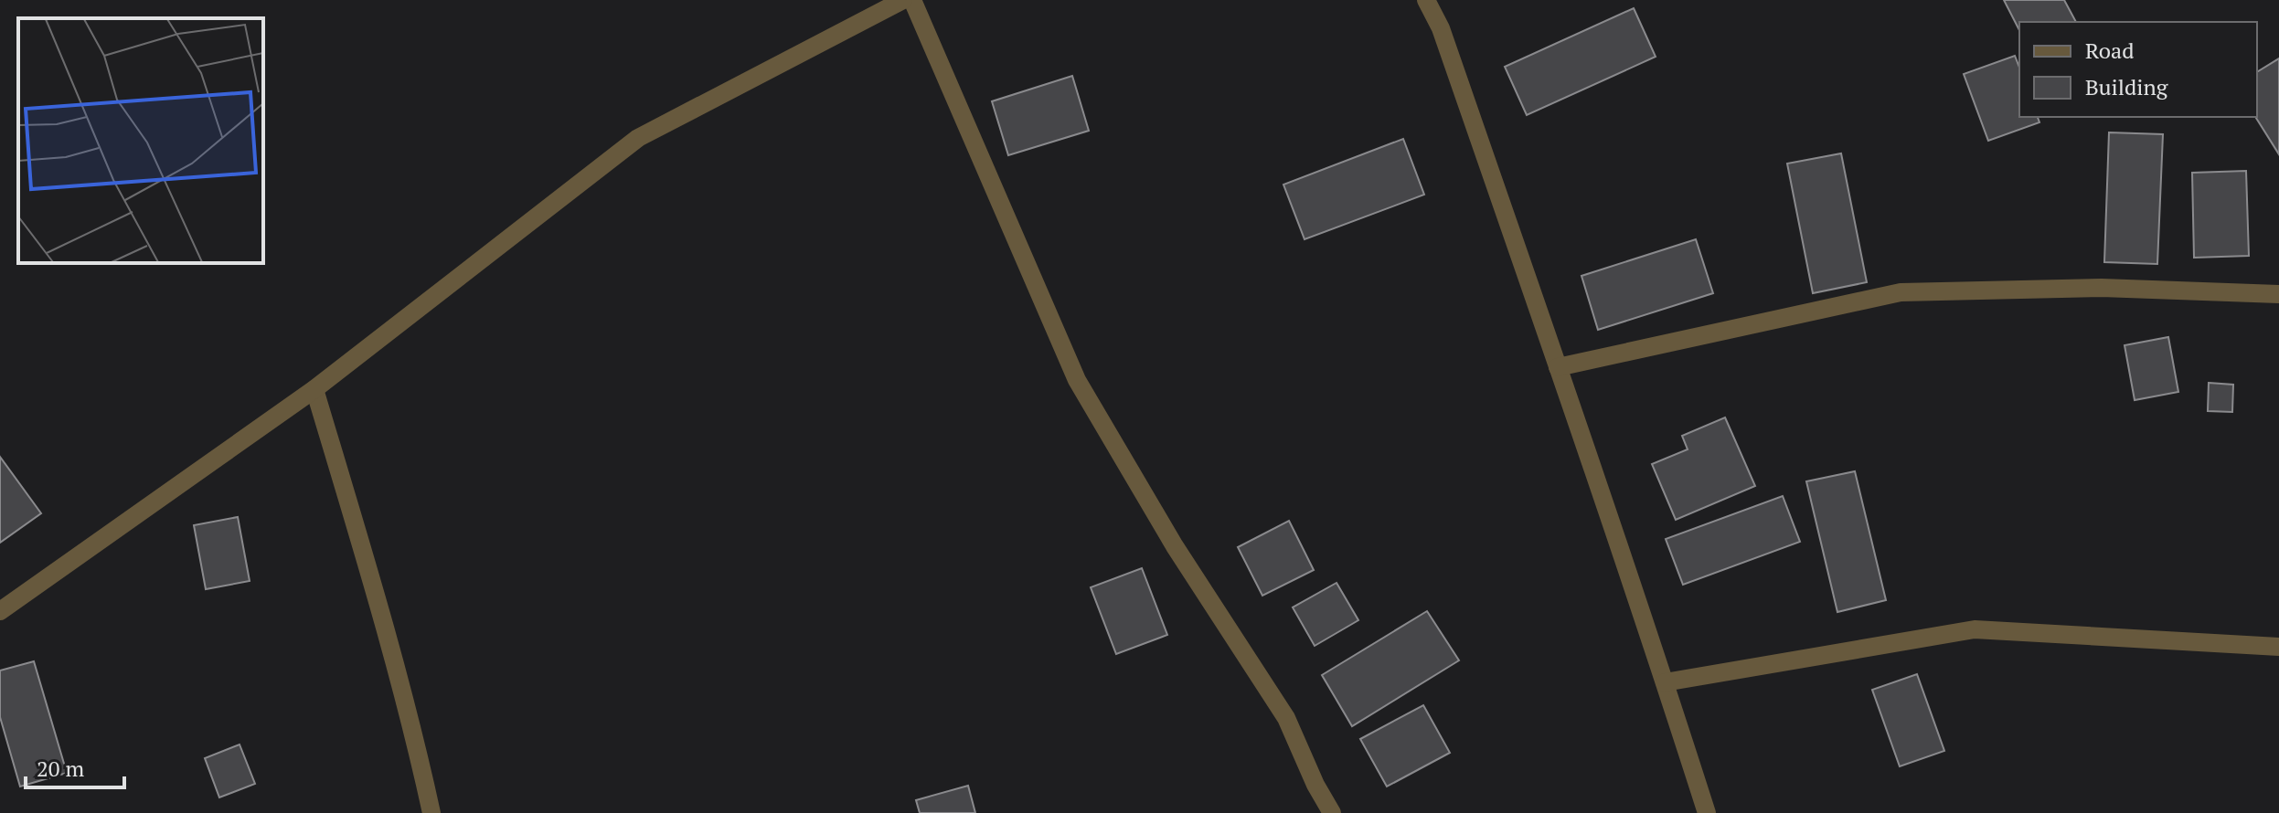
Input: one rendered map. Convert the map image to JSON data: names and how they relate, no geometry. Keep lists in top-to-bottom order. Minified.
{"legend":["Road","Building"],"scale_bar":"20 m"}
